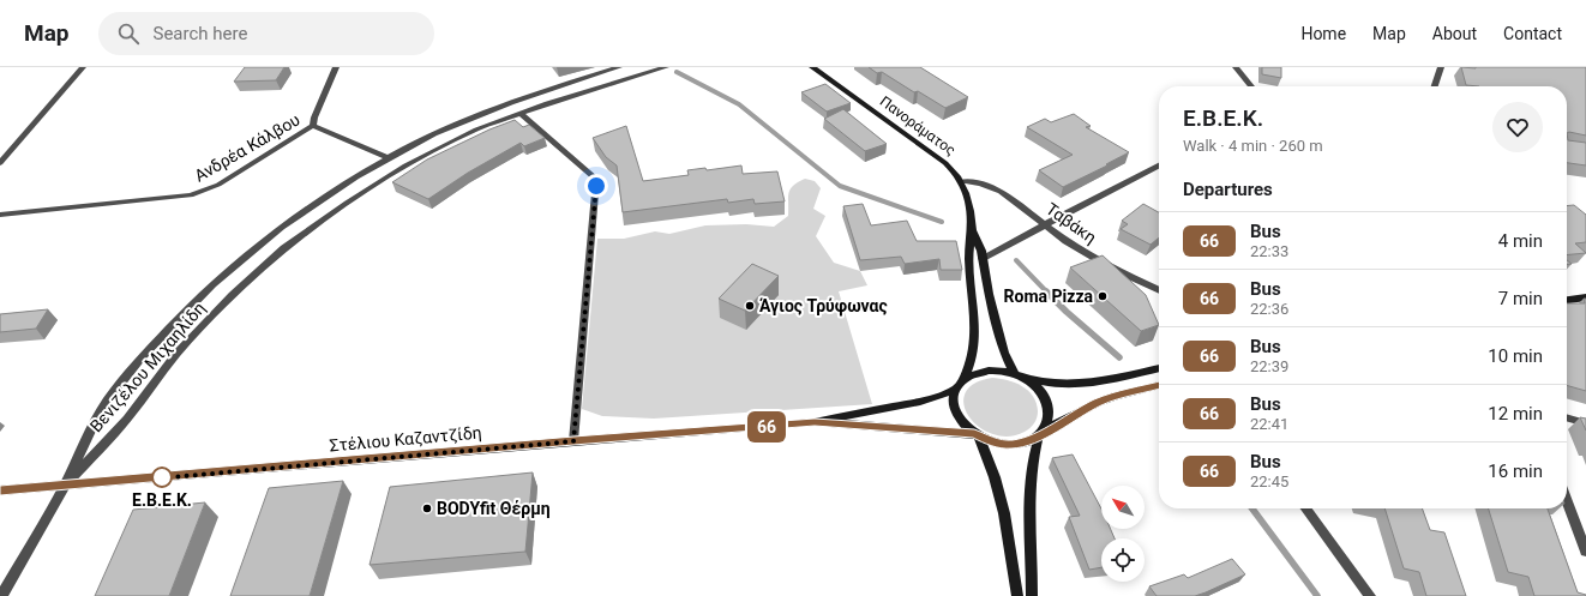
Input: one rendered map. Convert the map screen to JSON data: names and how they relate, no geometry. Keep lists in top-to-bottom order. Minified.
{"streets":{"main road":["Πανοράματος","Στέλιου Καζαντζίδη"],"street":["Ανδρέα Κάλβου","Ταβάκη","Βενιζέλου Μιχαηλίδη"]},"crossings":[["Πανοράματος","Ταβάκη"],["Πανοράματος","Στέλιου Καζαντζίδη"],["Ανδρέα Κάλβου","Βενιζέλου Μιχαηλίδη"],["Βενιζέλου Μιχαηλίδη","Στέλιου Καζαντζίδη"]],"places":["Roma Pizza","Άγιος Τρύφωνας","Ε.Β.Ε.Κ.","BODYfit Θέρμη"],"lines":["bus line 66"],"north":"top left","page":{"header":"Map","search":"Search here","nav":["Home","Map","About","Contact"],"on_map":"66","heading":[["Ε.Β.Ε.Κ.","Walk · 4 min · 260 m"],"Departures"],"list":[{"mark":"66","name":"Bus","note":"22:33","value":"4 min"},{"mark":"66","name":"Bus","note":"22:36","value":"7 min"},{"mark":"66","name":"Bus","note":"22:39","value":"10 min"},{"mark":"66","name":"Bus","note":"22:41","value":"12 min"},{"mark":"66","name":"Bus","note":"22:45","value":"16 min"}]}}
